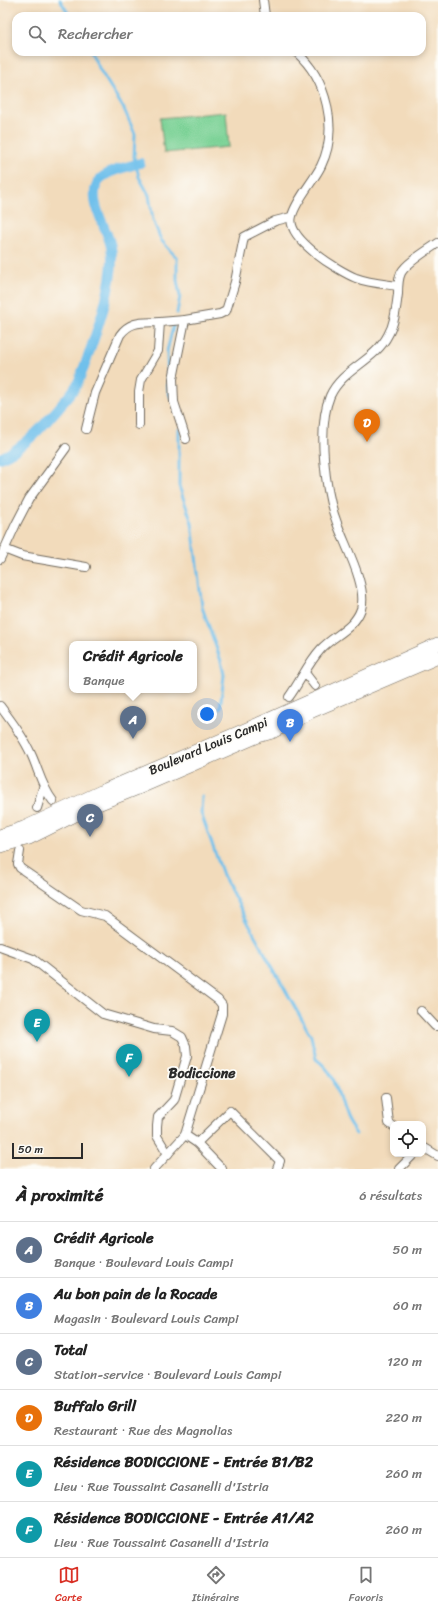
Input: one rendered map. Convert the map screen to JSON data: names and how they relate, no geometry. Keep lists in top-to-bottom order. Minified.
{"streets":{"main road":["Boulevard Louis Campi"]},"districts":["Bodiccione"],"scale_bar":"50 m","page":{"search":"Rechercher","pins":["D","A","B","C","E","F"],"popup":["Crédit Agricole","Banque"],"scale":"50 m","heading":["À proximité","6 résultats"],"list":[{"mark":"A","name":"Crédit Agricole","note":"Banque · Boulevard Louis Campi","value":"50 m"},{"mark":"B","name":"Au bon pain de la Rocade","note":"Magasin · Boulevard Louis Campi","value":"60 m"},{"mark":"C","name":"Total","note":"Station-service · Boulevard Louis Campi","value":"120 m"},{"mark":"D","name":"Buffalo Grill","note":"Restaurant · Rue des Magnolias","value":"220 m"},{"mark":"E","name":"Résidence BODICCIONE - Entrée B1/B2","note":"Lieu · Rue Toussaint Casanelli d'Istria","value":"260 m"},{"mark":"F","name":"Résidence BODICCIONE - Entrée A1/A2","note":"Lieu · Rue Toussaint Casanelli d'Istria","value":"260 m"}],"nav":["Carte","Itinéraire","Favoris"]}}
